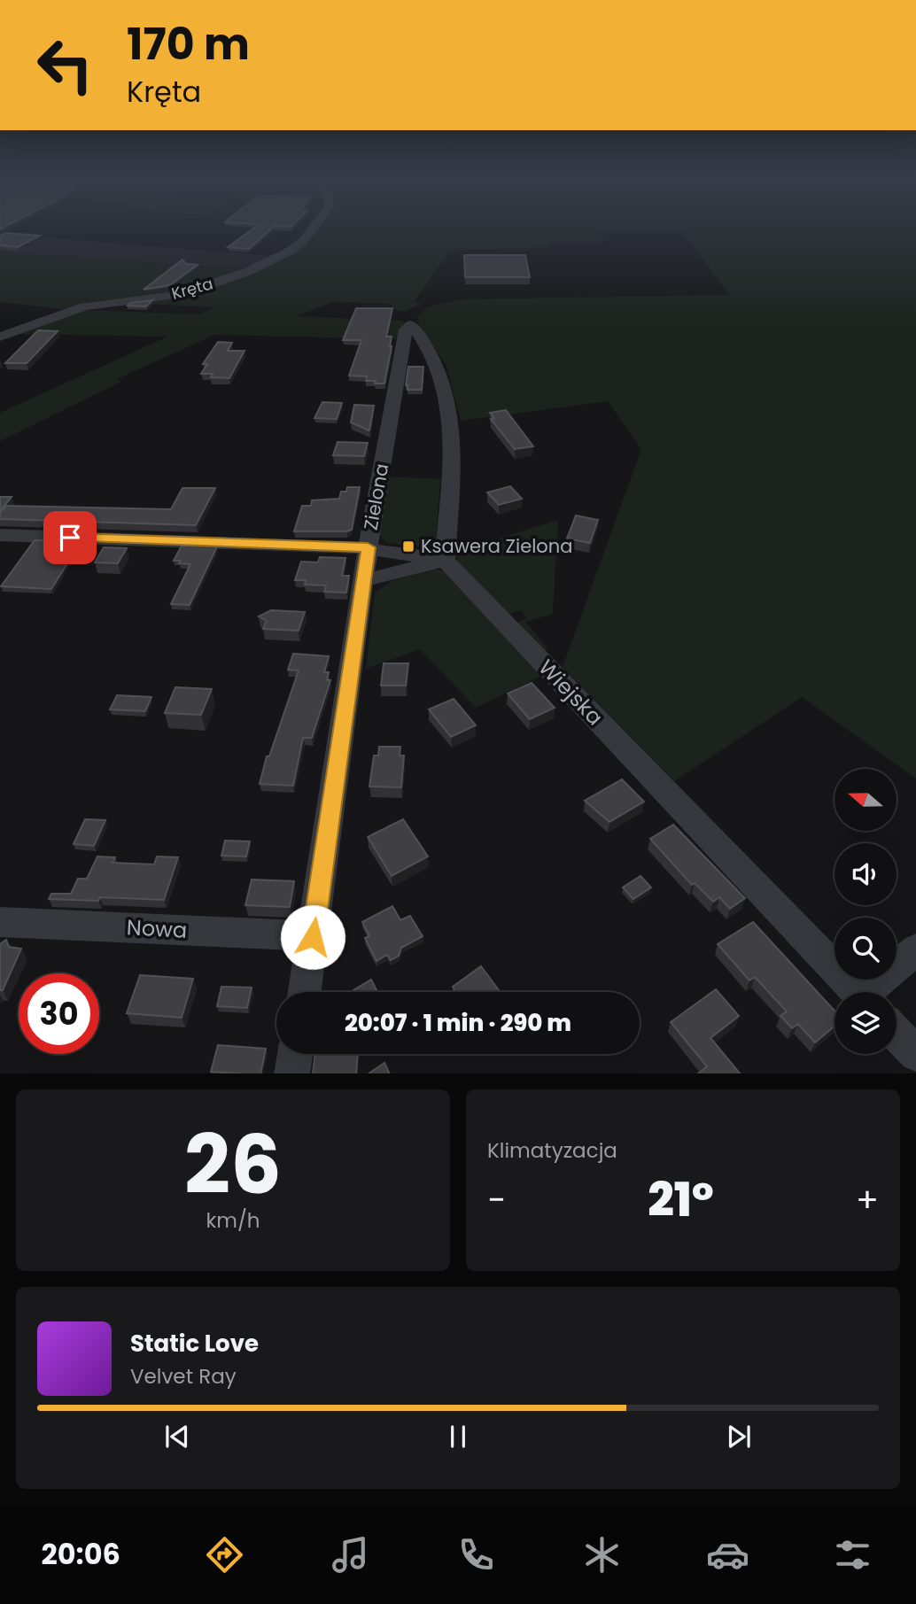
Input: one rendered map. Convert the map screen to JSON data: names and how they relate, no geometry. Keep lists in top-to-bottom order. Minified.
{"streets":{"street":["Kręta","Zielona","Wiejska","Nowa"]},"crossings":[["Zielona","Wiejska"],["Zielona","Nowa"]],"places":{"transit":["Ksawera Zielona"]},"north":"left","page":{"turn":["170 m","Kręta"],"limit":"30","trip":"20:07 · 1 min · 290 m","tile":[["26","km/h"],"Klimatyzacja"],"heat":["−","21°","+"],"song":["Static Love","Velvet Ray"],"tabs":"20:06"}}
